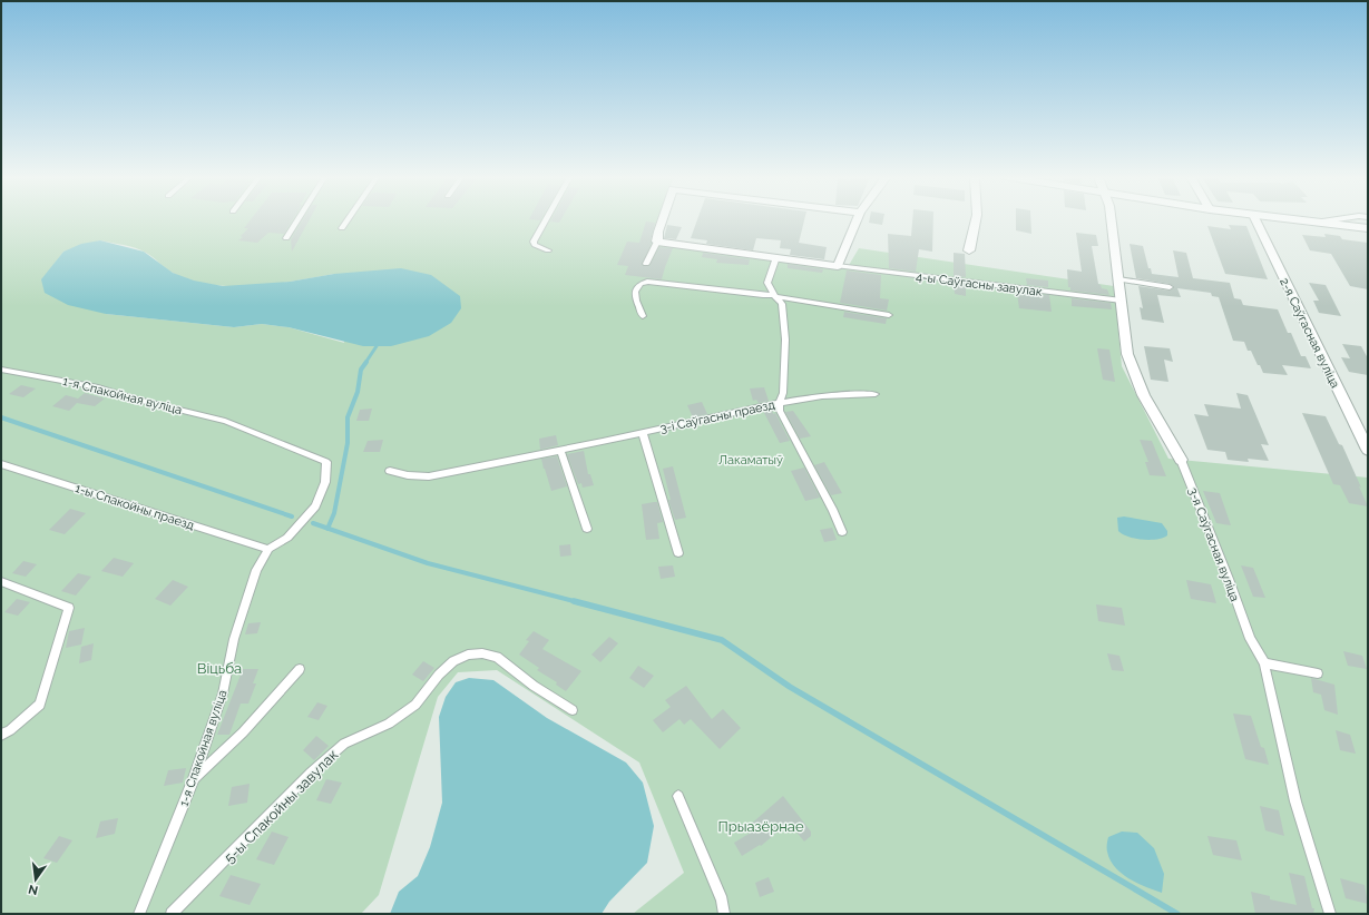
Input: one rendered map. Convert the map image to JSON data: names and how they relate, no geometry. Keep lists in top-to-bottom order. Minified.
{"streets":{"street":["4-ы Саўгасны завулак","2-я Саўгасная вуліца","3-я Саўгасная вуліца"],"lane":["1-я Спакойная вуліца","3-і Саўгасны праезд","1-ы Спакойны праезд","5-ы Спакойны завулак"]},"crossings":[["4-ы Саўгасны завулак","3-я Саўгасная вуліца"],["1-я Спакойная вуліца","1-ы Спакойны праезд"]],"parks":["Лакаматыў","Віцьба","Прыазёрнае"],"north":"bottom"}
